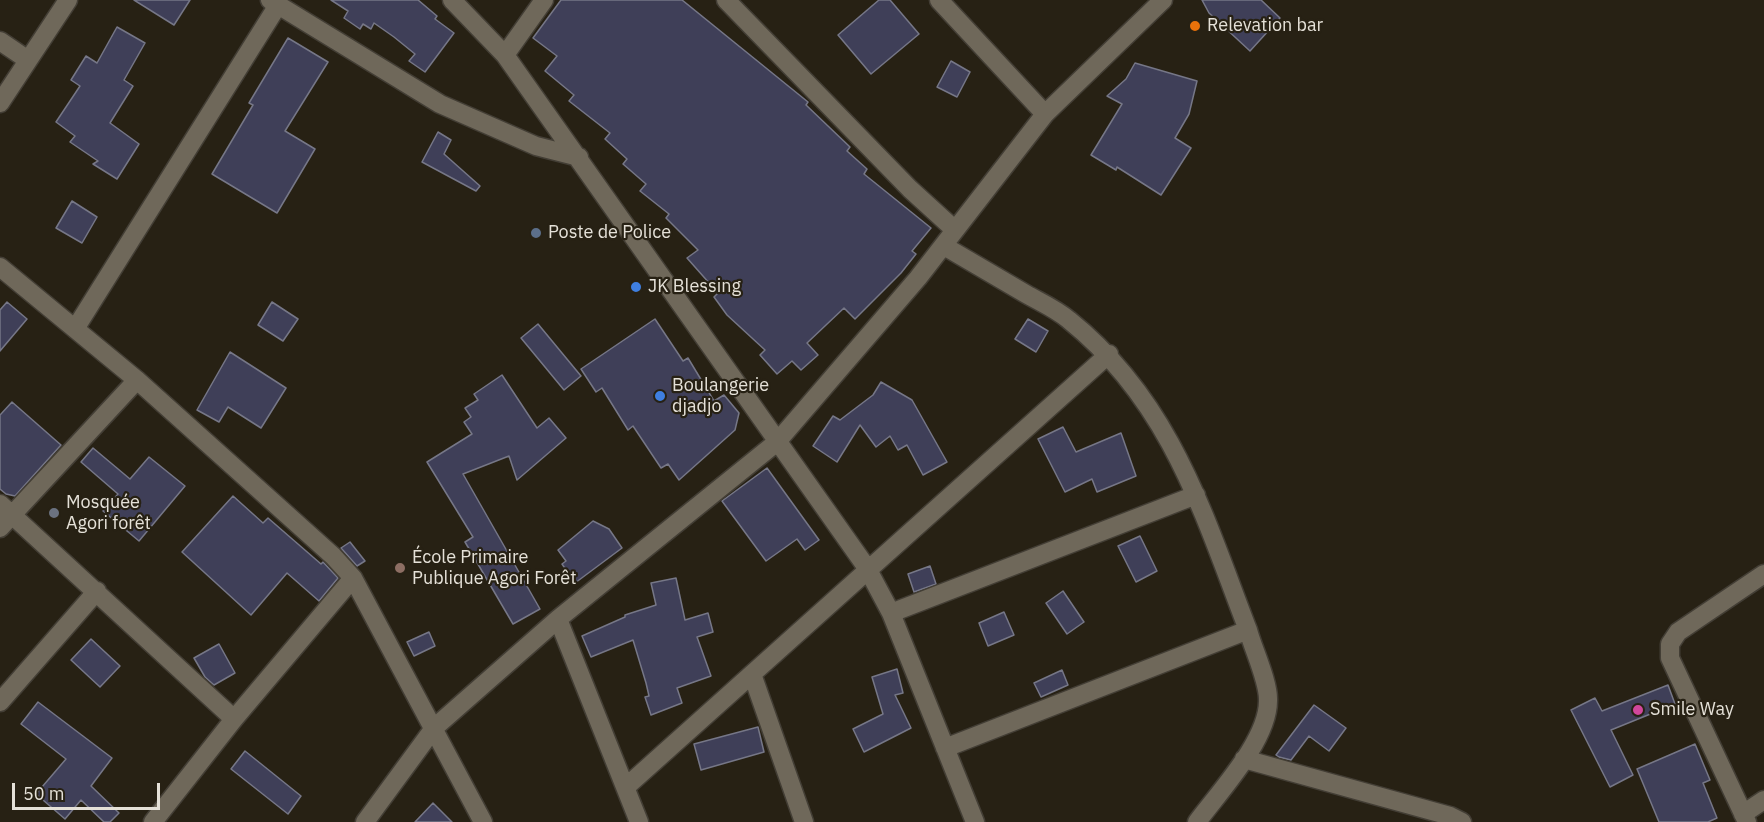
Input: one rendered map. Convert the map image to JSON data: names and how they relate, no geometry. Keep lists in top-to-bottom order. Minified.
{"places":["Relevation bar","Poste de Police","JK Blessing","Boulangerie djadjo","Mosquée Agori forêt","École Primaire Publique Agori Forêt","Smile Way"],"scale_bar":"50 m"}
